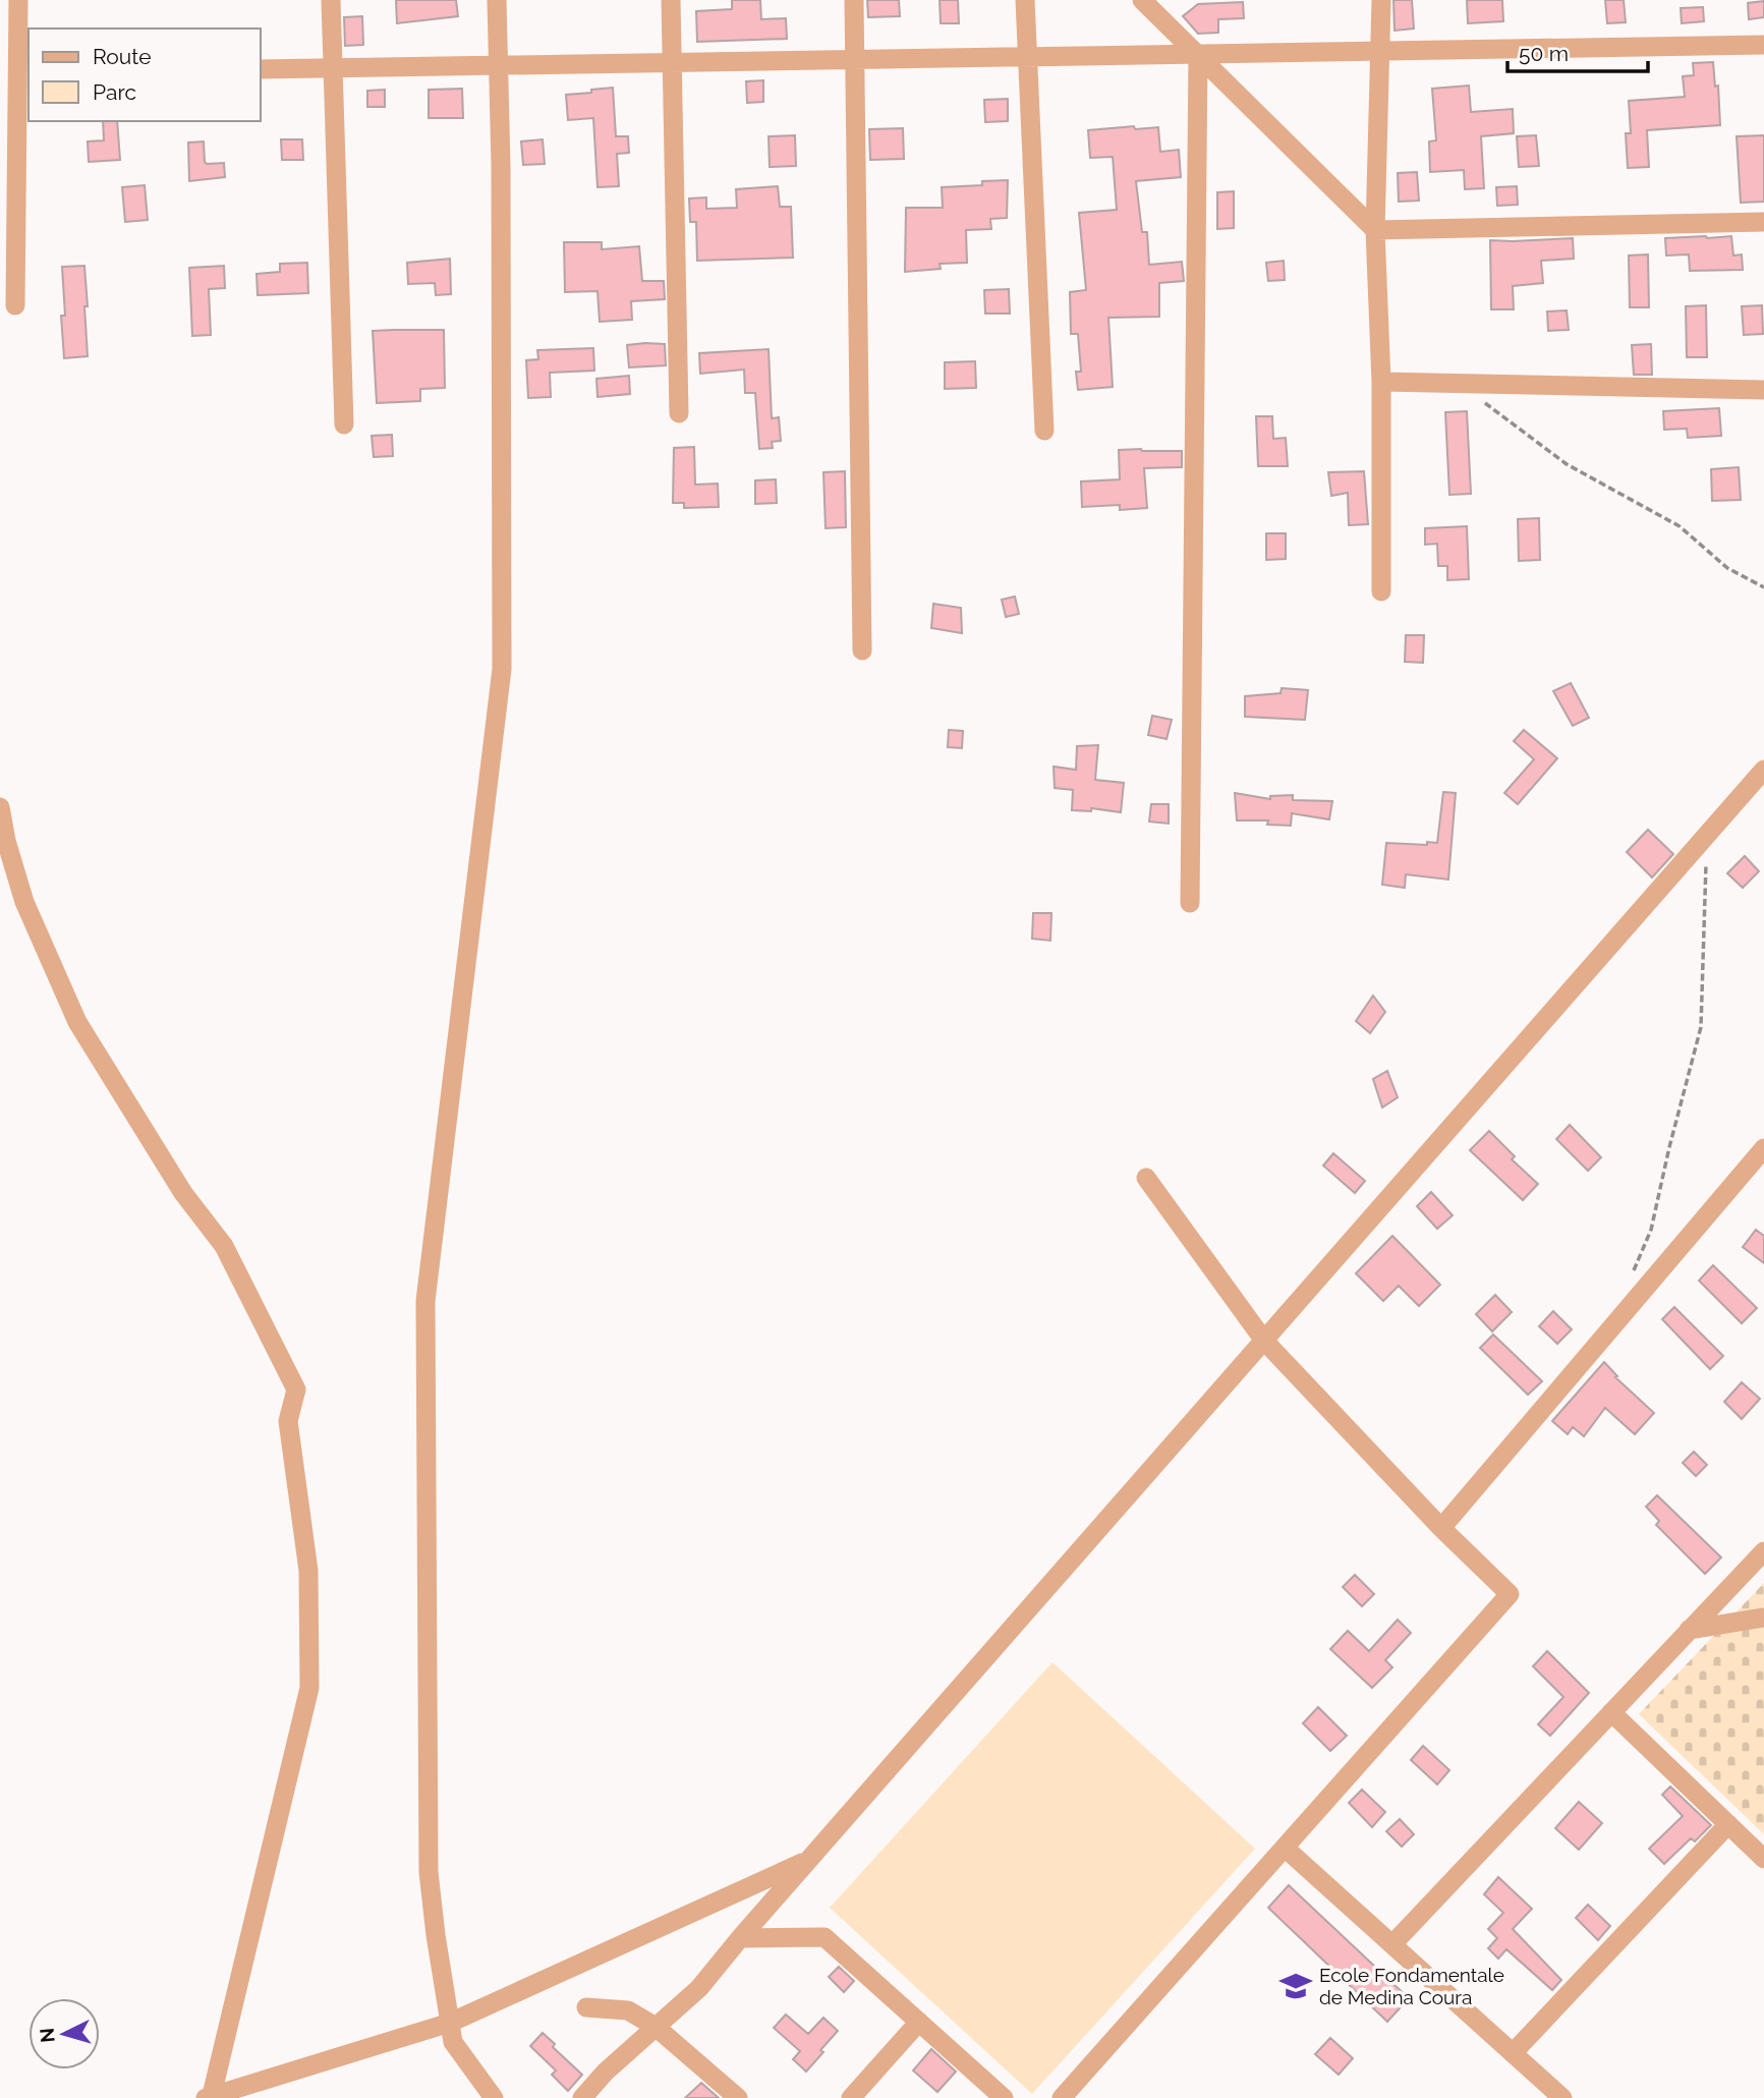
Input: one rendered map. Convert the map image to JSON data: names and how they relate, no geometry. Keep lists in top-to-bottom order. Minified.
{"places":{"school or university":["Ecole Fondamentale de Medina Coura"]},"legend":["Route","Parc"],"scale_bar":"50 m","north":"left"}
